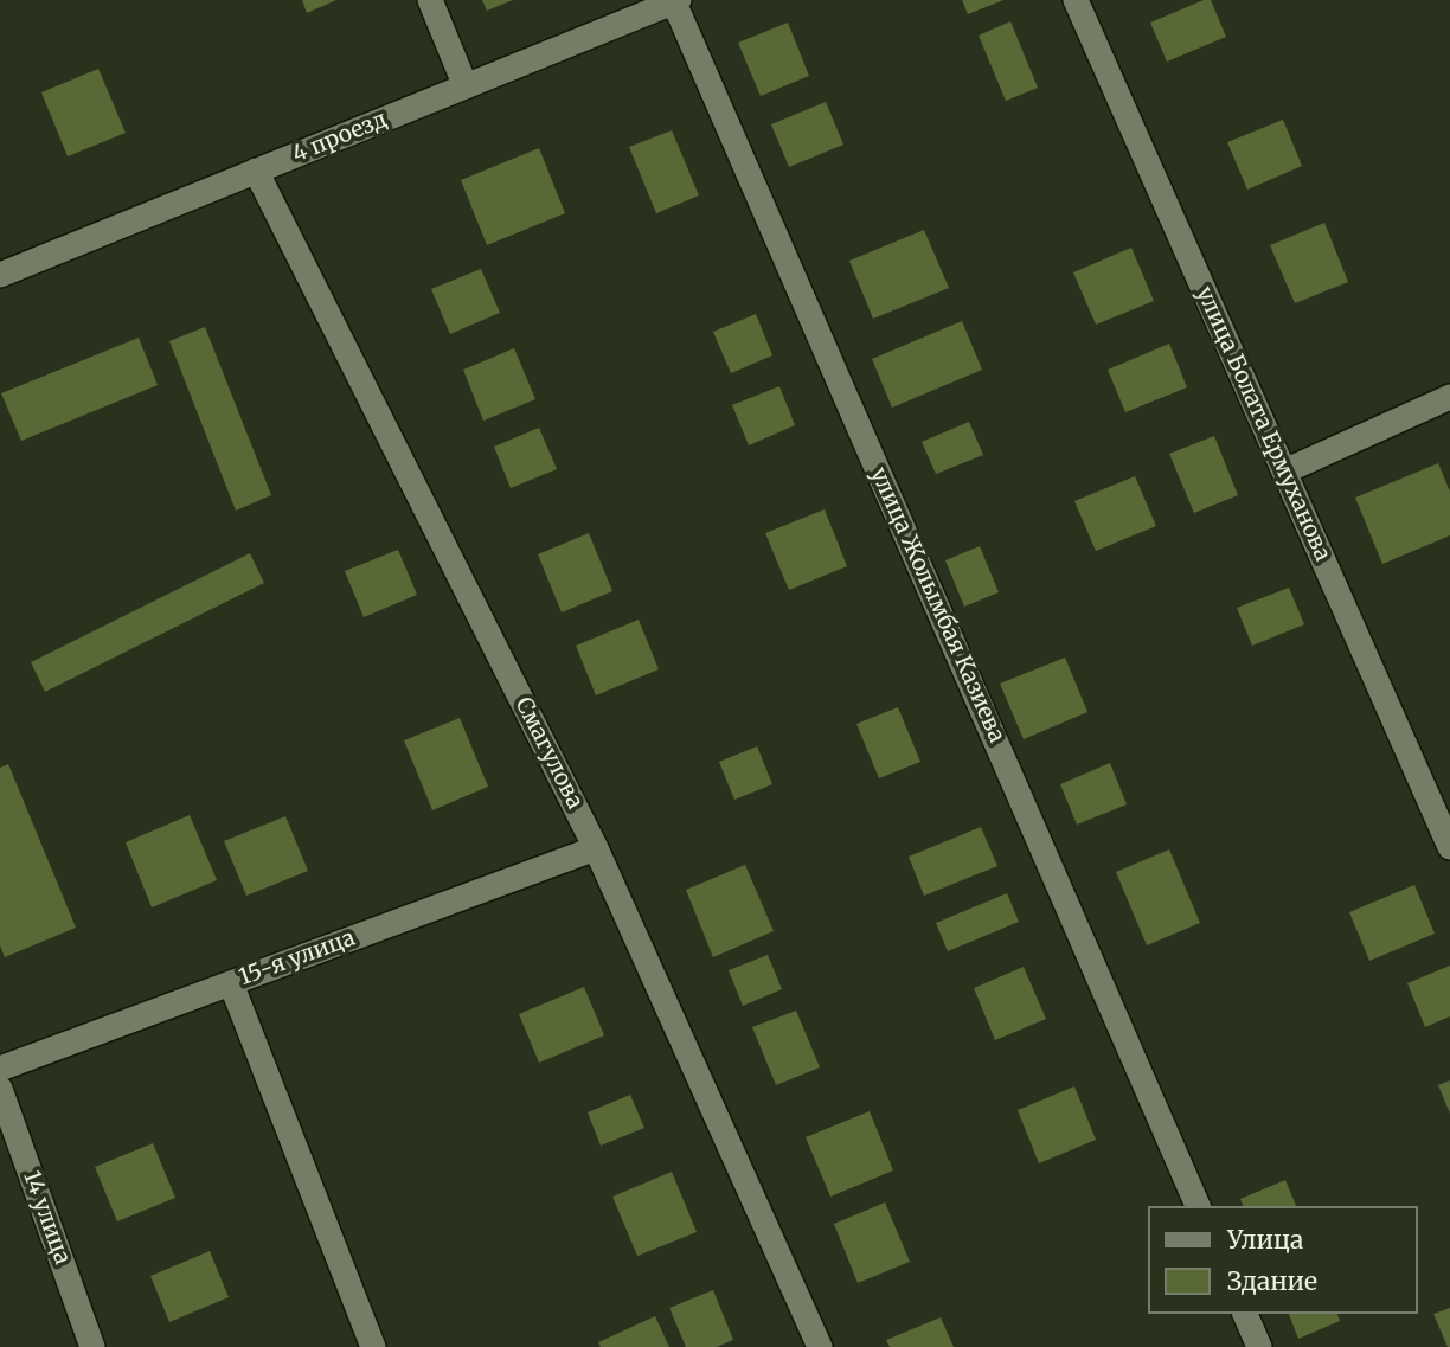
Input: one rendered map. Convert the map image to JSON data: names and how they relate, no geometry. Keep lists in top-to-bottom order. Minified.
{"streets":{"street":["4 проезд","улица Болата Ермуханова","улица Жолымбая Казиева","Смагулова","15-я улица","14 улица"]},"crossings":[["4 проезд","улица Жолымбая Казиева"],["4 проезд","Смагулова"],["Смагулова","15-я улица"]],"legend":["Улица","Здание"]}
